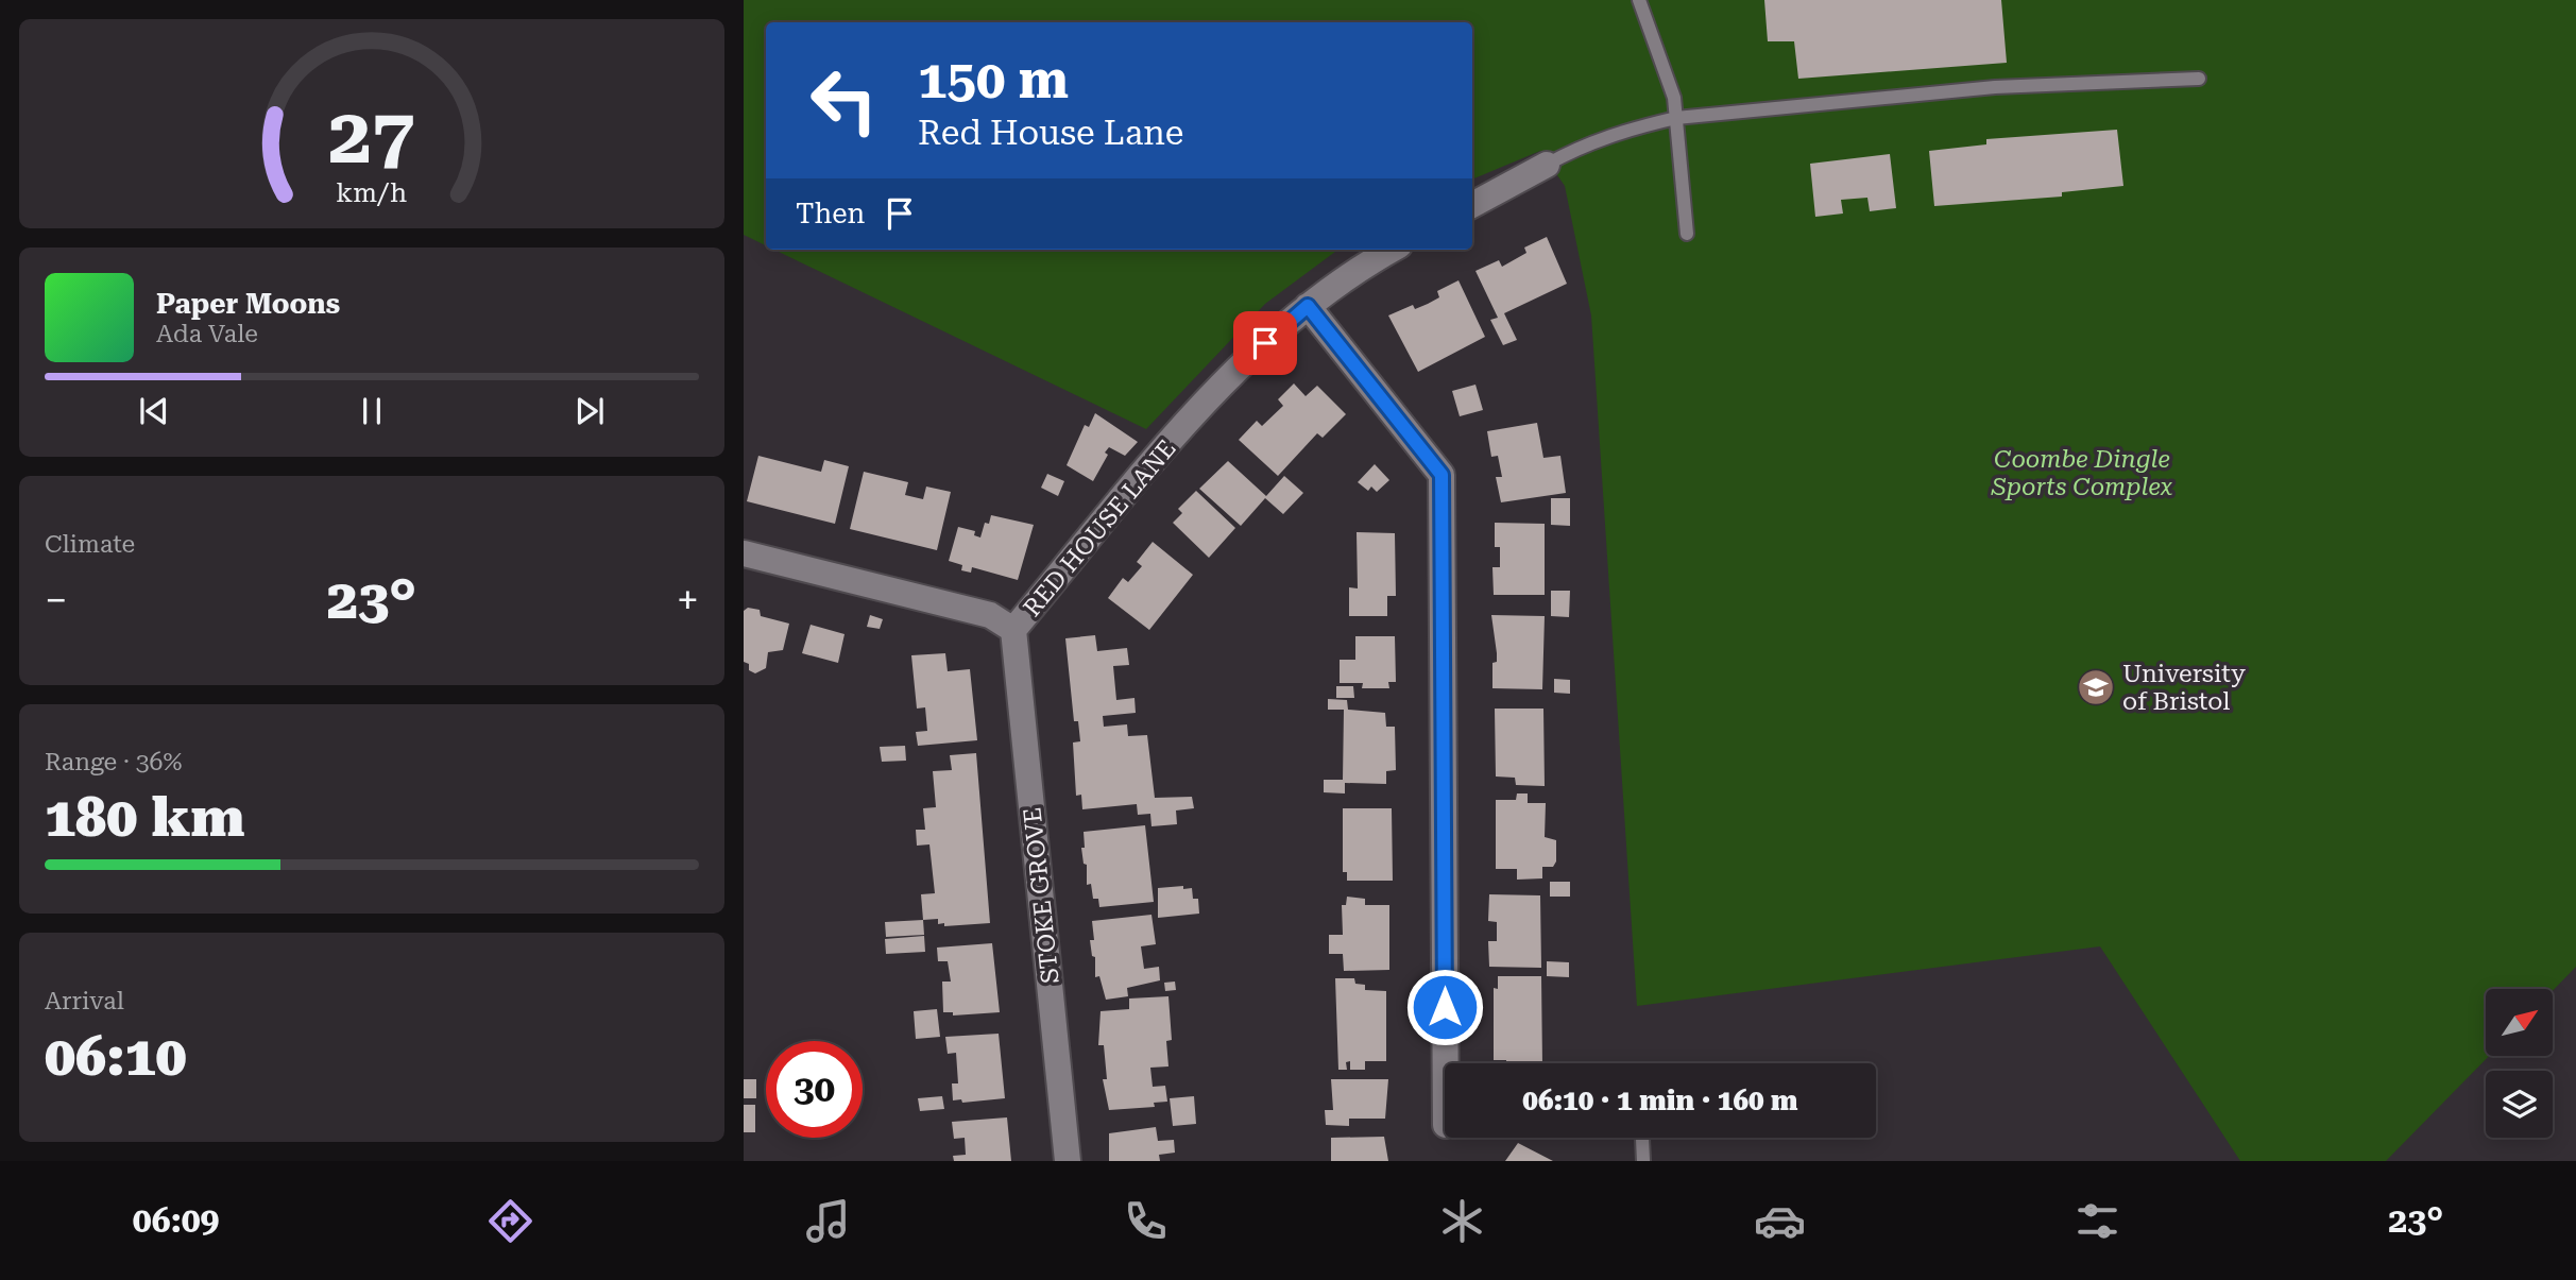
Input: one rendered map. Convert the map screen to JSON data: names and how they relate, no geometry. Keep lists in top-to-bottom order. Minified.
{"streets":{"street":["RED HOUSE LANE","STOKE GROVE"]},"crossings":[["RED HOUSE LANE","STOKE GROVE"]],"parks":["Coombe Dingle Sports Complex"],"places":{"school or university":["University of Bristol"]},"north":"top right","page":{"turn":["150 m","Red House Lane"],"then":"Then","song":["Paper Moons","Ada Vale"],"tile":["Climate",["Range · 36%","180 km"],["Arrival","06:10"]],"heat":["−","23°","+"],"limit":"30","trip":"06:10 · 1 min · 160 m","tabs":["06:09","23°"],"gauge":["27","km/h"]}}
